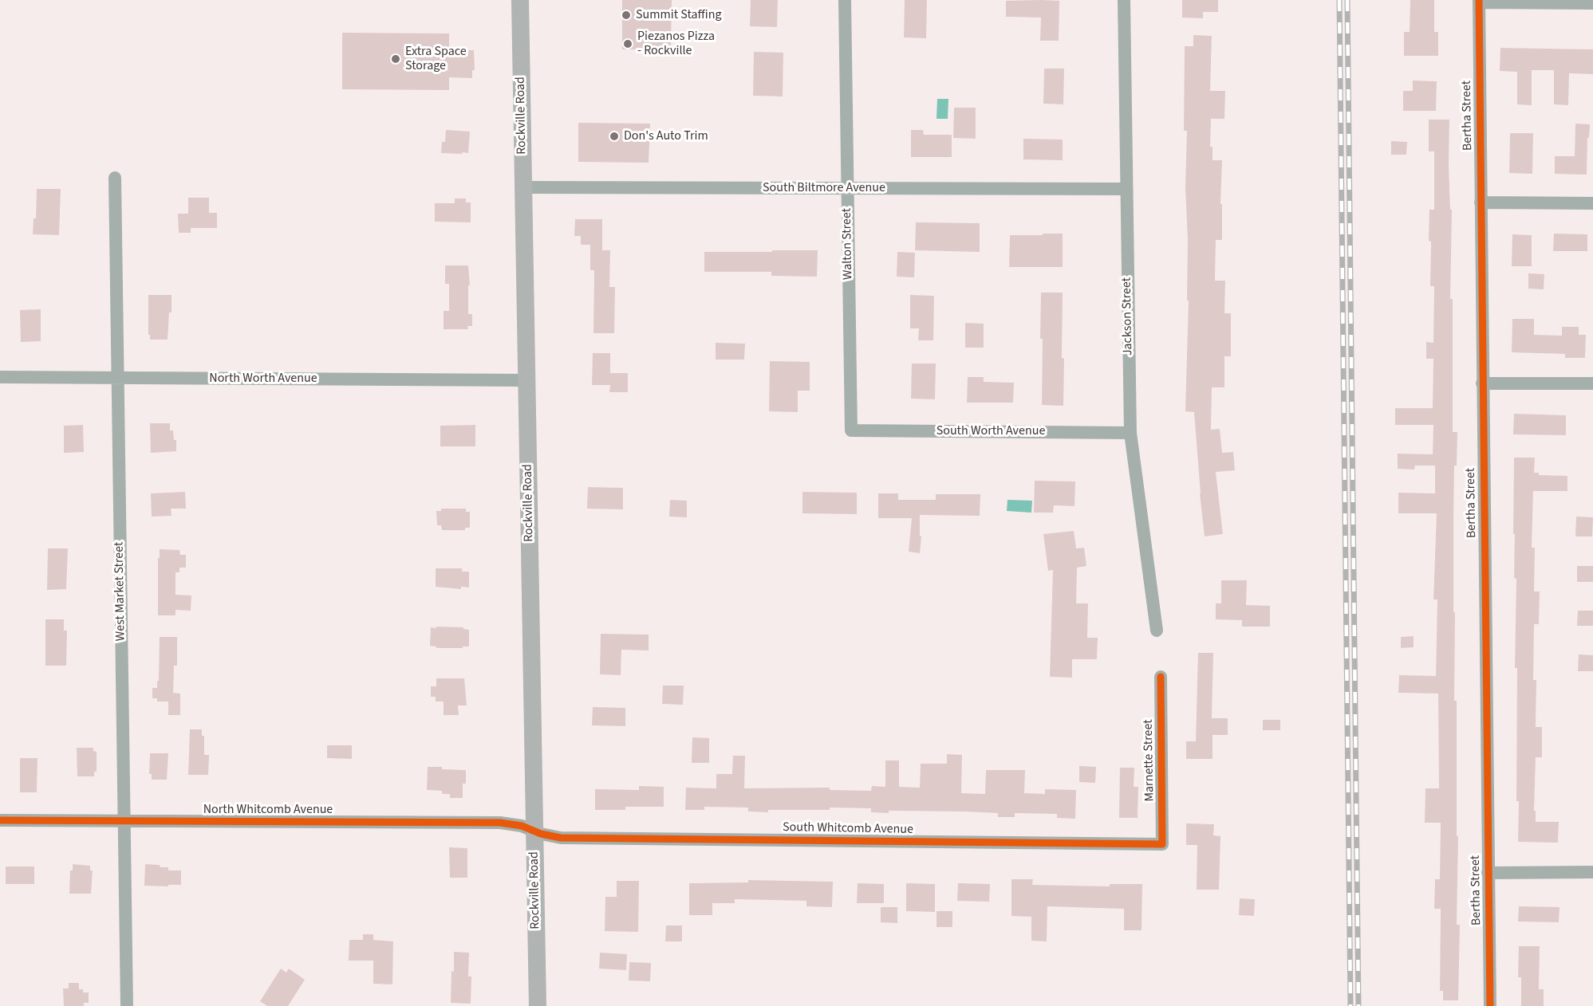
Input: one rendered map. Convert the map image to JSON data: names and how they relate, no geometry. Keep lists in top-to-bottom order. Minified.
{"streets":{"main road":["Rockville Road"],"street":["Bertha Street","South Biltmore Avenue","Walton Street","Jackson Street","North Worth Avenue","South Worth Avenue","West Market Street","Marnette Street","North Whitcomb Avenue","South Whitcomb Avenue"]},"crossings":[["Rockville Road","South Biltmore Avenue"],["Rockville Road","North Worth Avenue"],["Rockville Road","North Whitcomb Avenue"],["Rockville Road","South Whitcomb Avenue"],["South Biltmore Avenue","Walton Street"],["South Biltmore Avenue","Jackson Street"],["Walton Street","South Worth Avenue"],["Jackson Street","South Worth Avenue"],["North Worth Avenue","West Market Street"],["West Market Street","North Whitcomb Avenue"],["Marnette Street","South Whitcomb Avenue"],["North Whitcomb Avenue","South Whitcomb Avenue"]],"places":["Summit Staffing","Piezanos Pizza - Rockville","Extra Space Storage","Don's Auto Trim"]}
